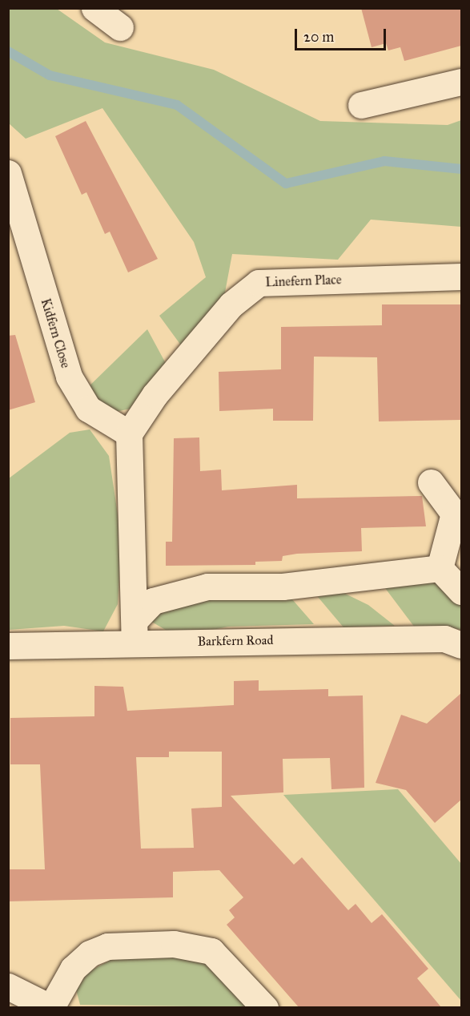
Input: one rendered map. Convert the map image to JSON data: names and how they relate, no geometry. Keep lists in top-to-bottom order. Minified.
{"streets":{"street":["Linefern Place","Kidfern Close","Barkfern Road"]},"crossings":[["Linefern Place","Kidfern Close"]],"scale_bar":"20 m"}
